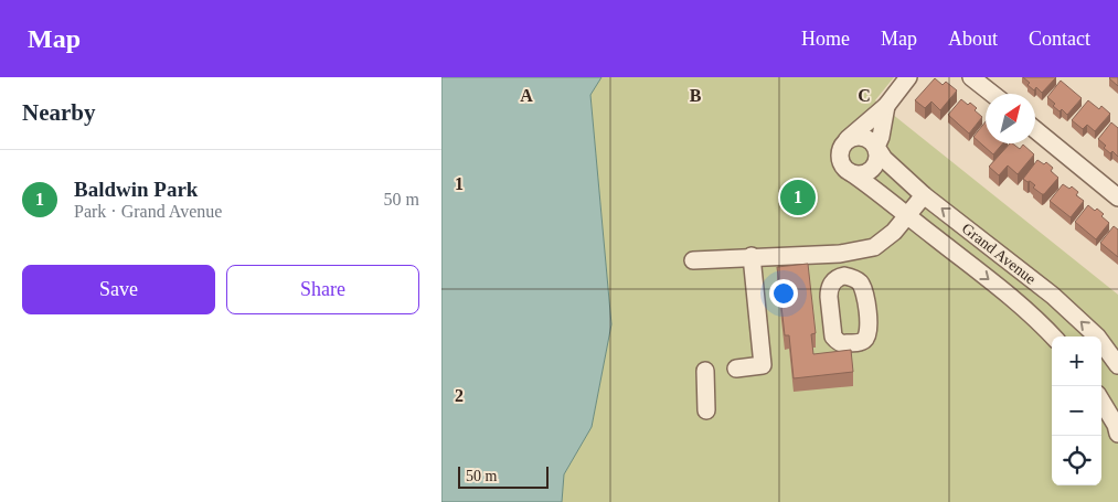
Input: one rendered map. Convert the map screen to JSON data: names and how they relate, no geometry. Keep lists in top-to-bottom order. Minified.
{"streets":{"street":["Grand Avenue"]},"scale_bar":"50 m","north":"top right","page":{"header":"Map","nav":["Home","Map","About","Contact"],"heading":"Nearby","list":[{"mark":"1","name":"Baldwin Park","note":"Park · Grand Avenue","value":"50 m"}],"pins":"1","buttons":["Save","Share"],"map_buttons":["+","−"],"scale":"50 m"},"grid":{"columns":["A","B","C"],"rows":["1","2"]}}
